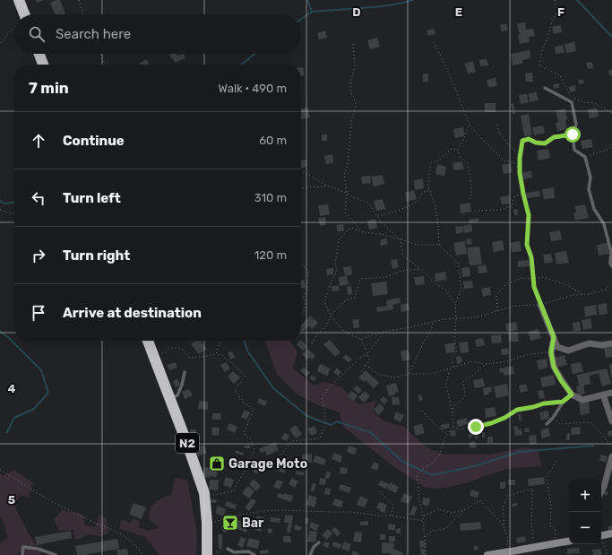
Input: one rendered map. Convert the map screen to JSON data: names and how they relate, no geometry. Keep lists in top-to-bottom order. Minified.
{"streets":{"highway":["N2"]},"places":{"shop":["Garage Moto"],"bar":["Bar"]},"page":{"search":"Search here","heading":["7 min","Walk · 490 m"],"list":[["Continue","60 m"],["Turn left","310 m"],["Turn right","120 m"],"Arrive at destination"],"map_buttons":["+","−"]},"grid":{"columns":["D","E","F"],"rows":["4","5"]}}
